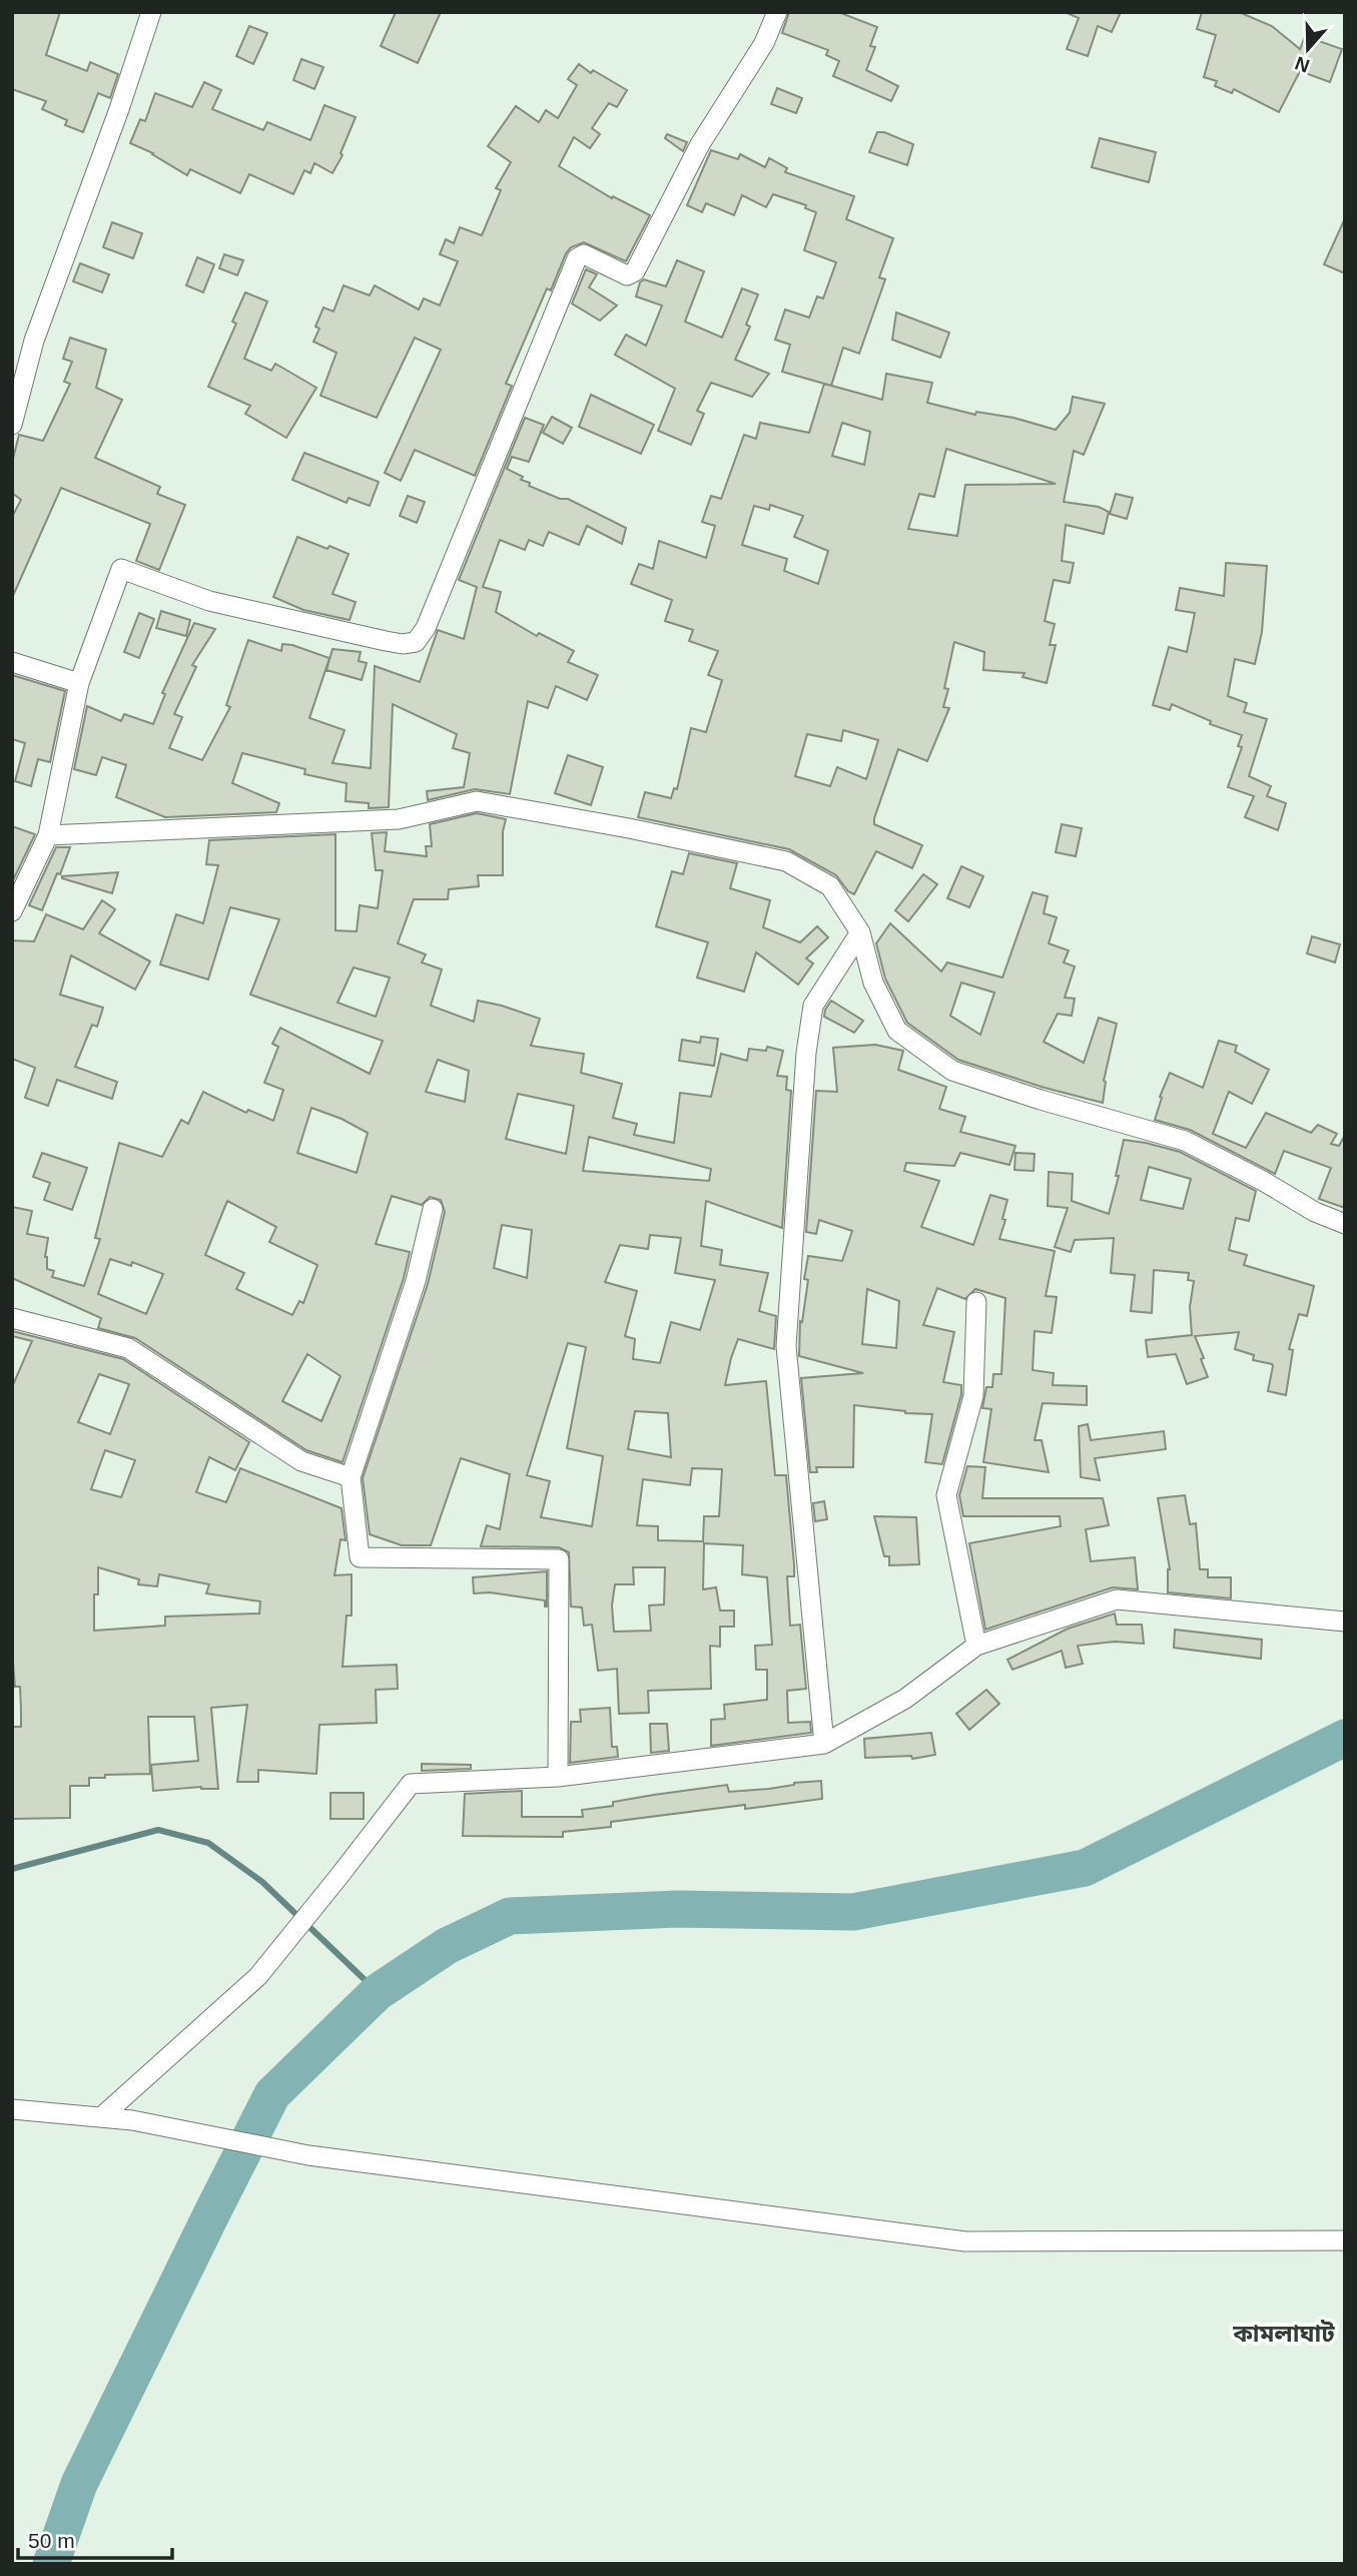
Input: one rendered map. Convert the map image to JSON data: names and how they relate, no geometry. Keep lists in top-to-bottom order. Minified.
{"districts":["কামলাঘাট"],"scale_bar":"50 m","north":"bottom"}
